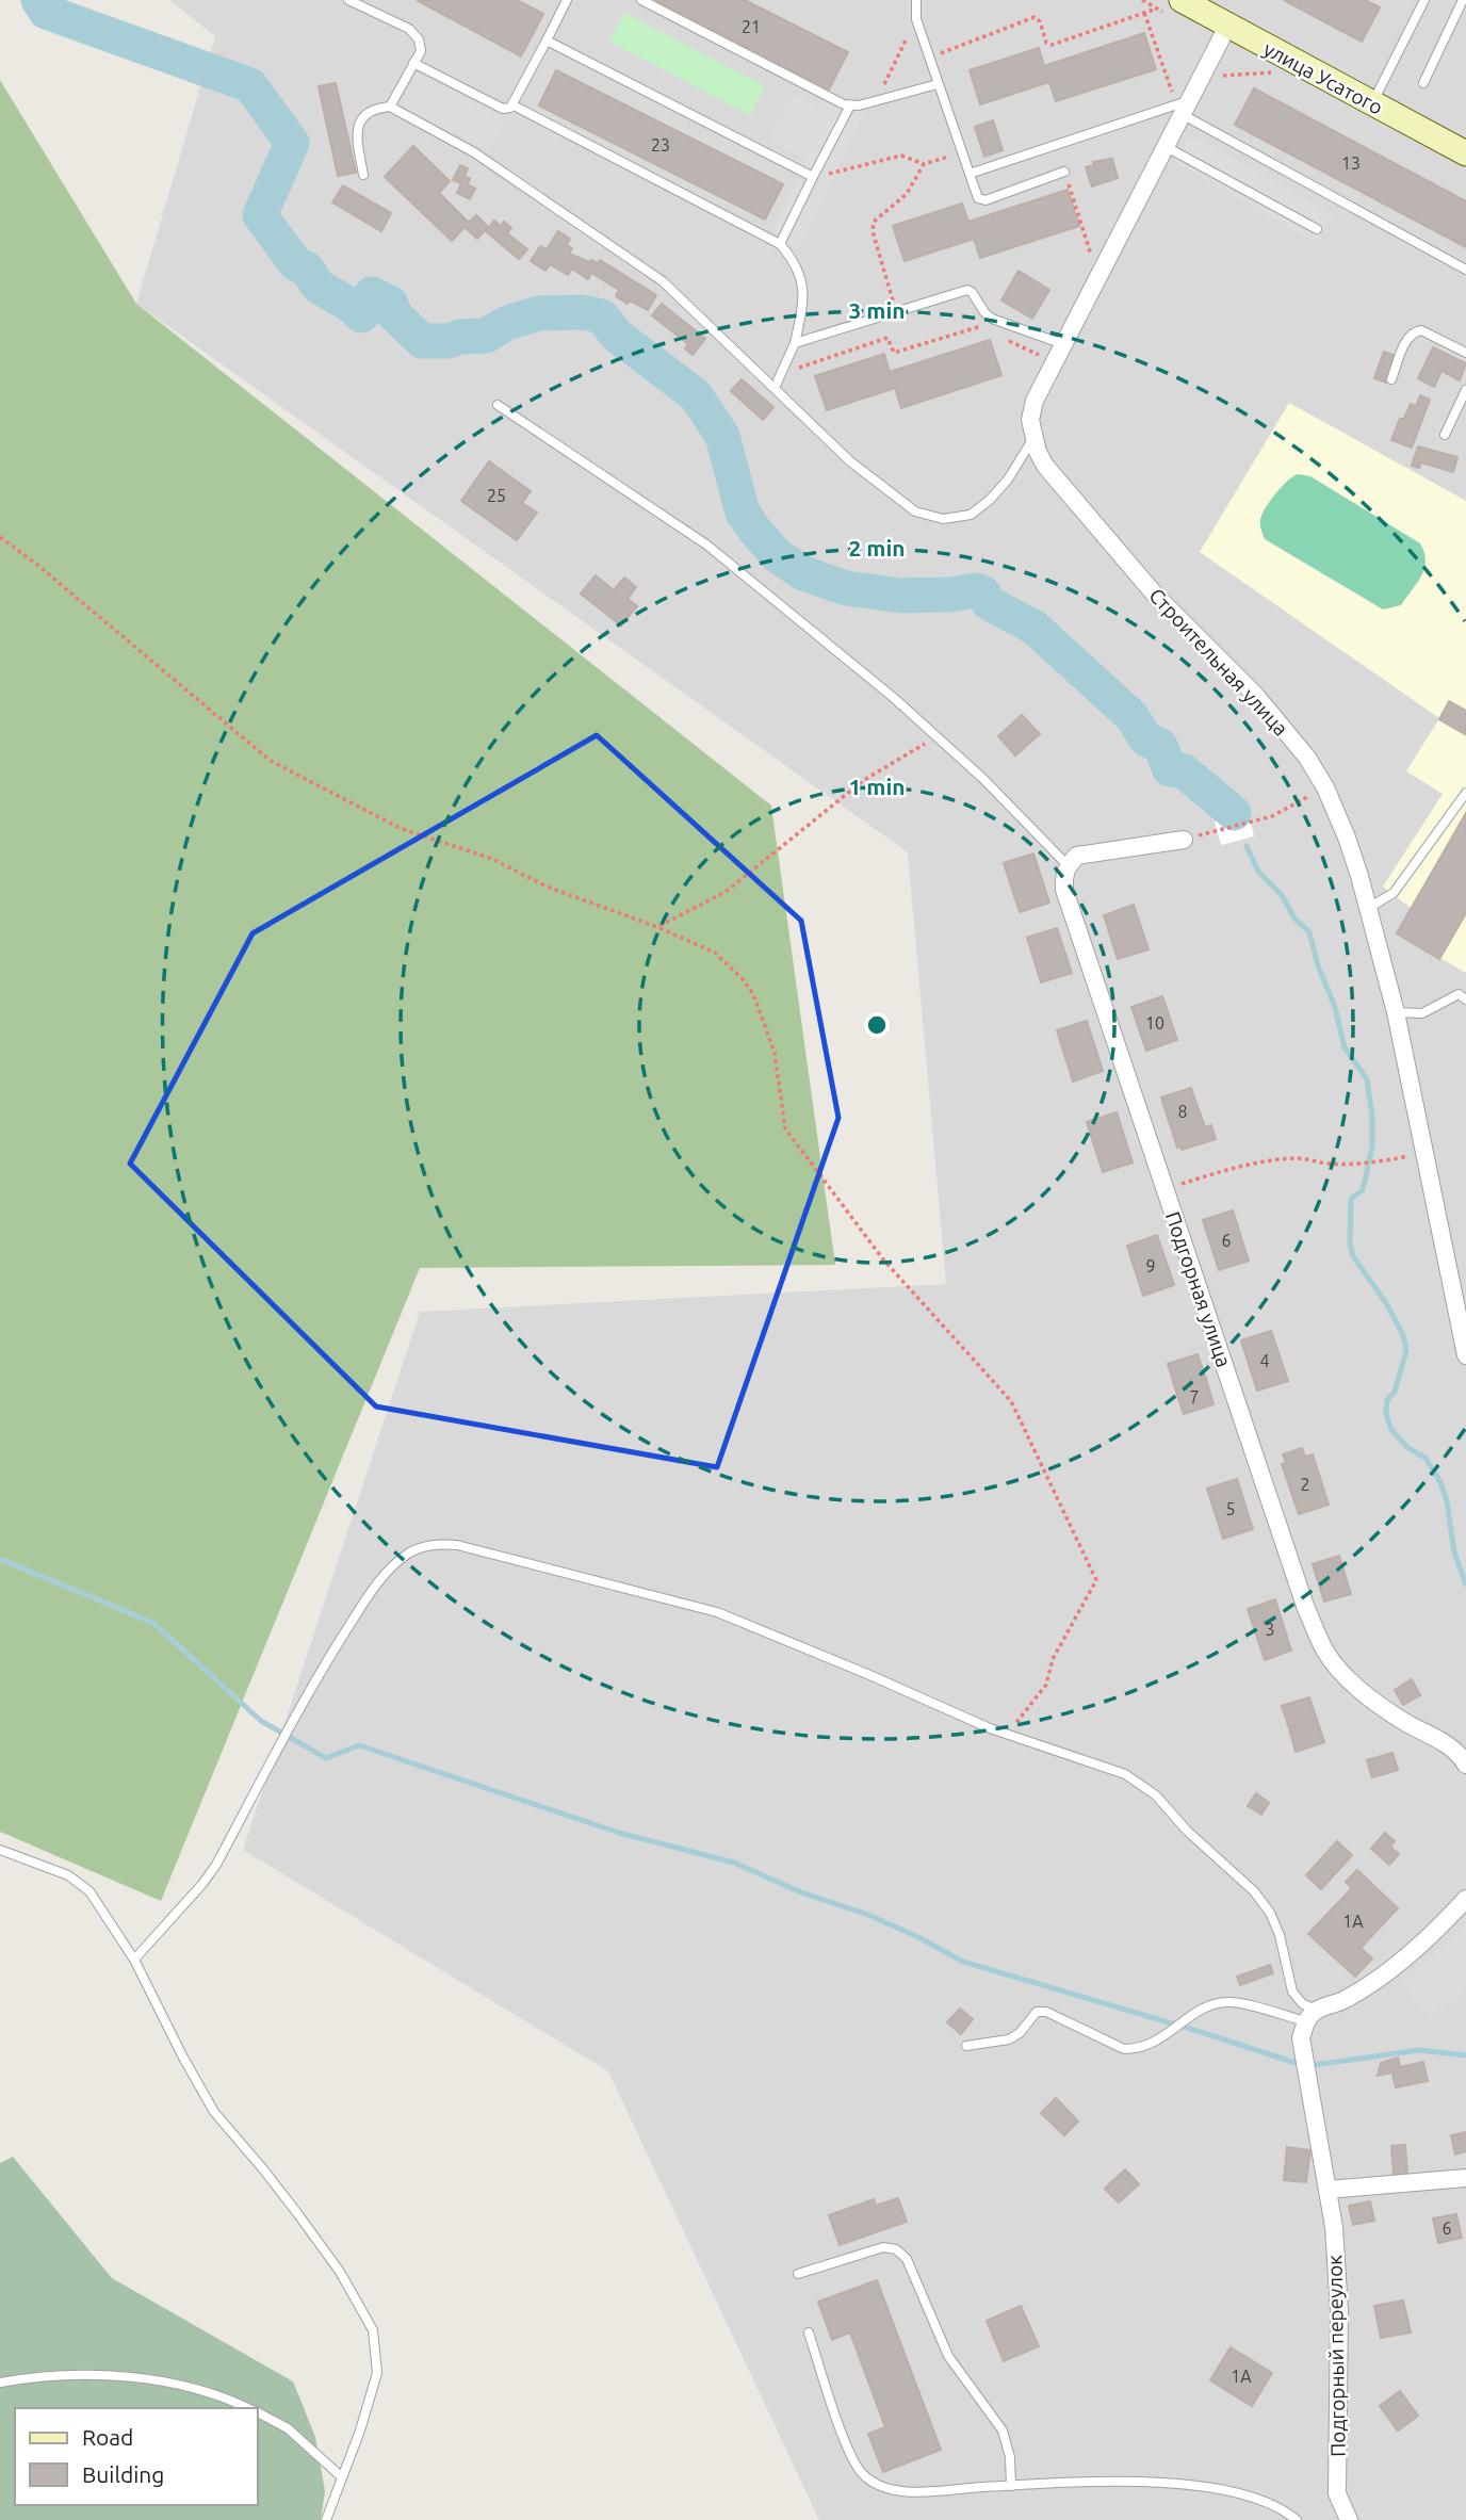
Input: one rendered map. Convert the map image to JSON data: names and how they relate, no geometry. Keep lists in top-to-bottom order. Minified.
{"streets":{"street":["улица Усатого","Строительная улица","Подгорная улица","Подгорный переулок"]},"crossings":[["улица Усатого","Строительная улица"]],"house_numbers":["21","23","13","25","10","8","6","9","4","7","2","5","3","1А","6","1А"],"legend":["Road","Building"],"rings":["3 min","2 min","1 min"]}
